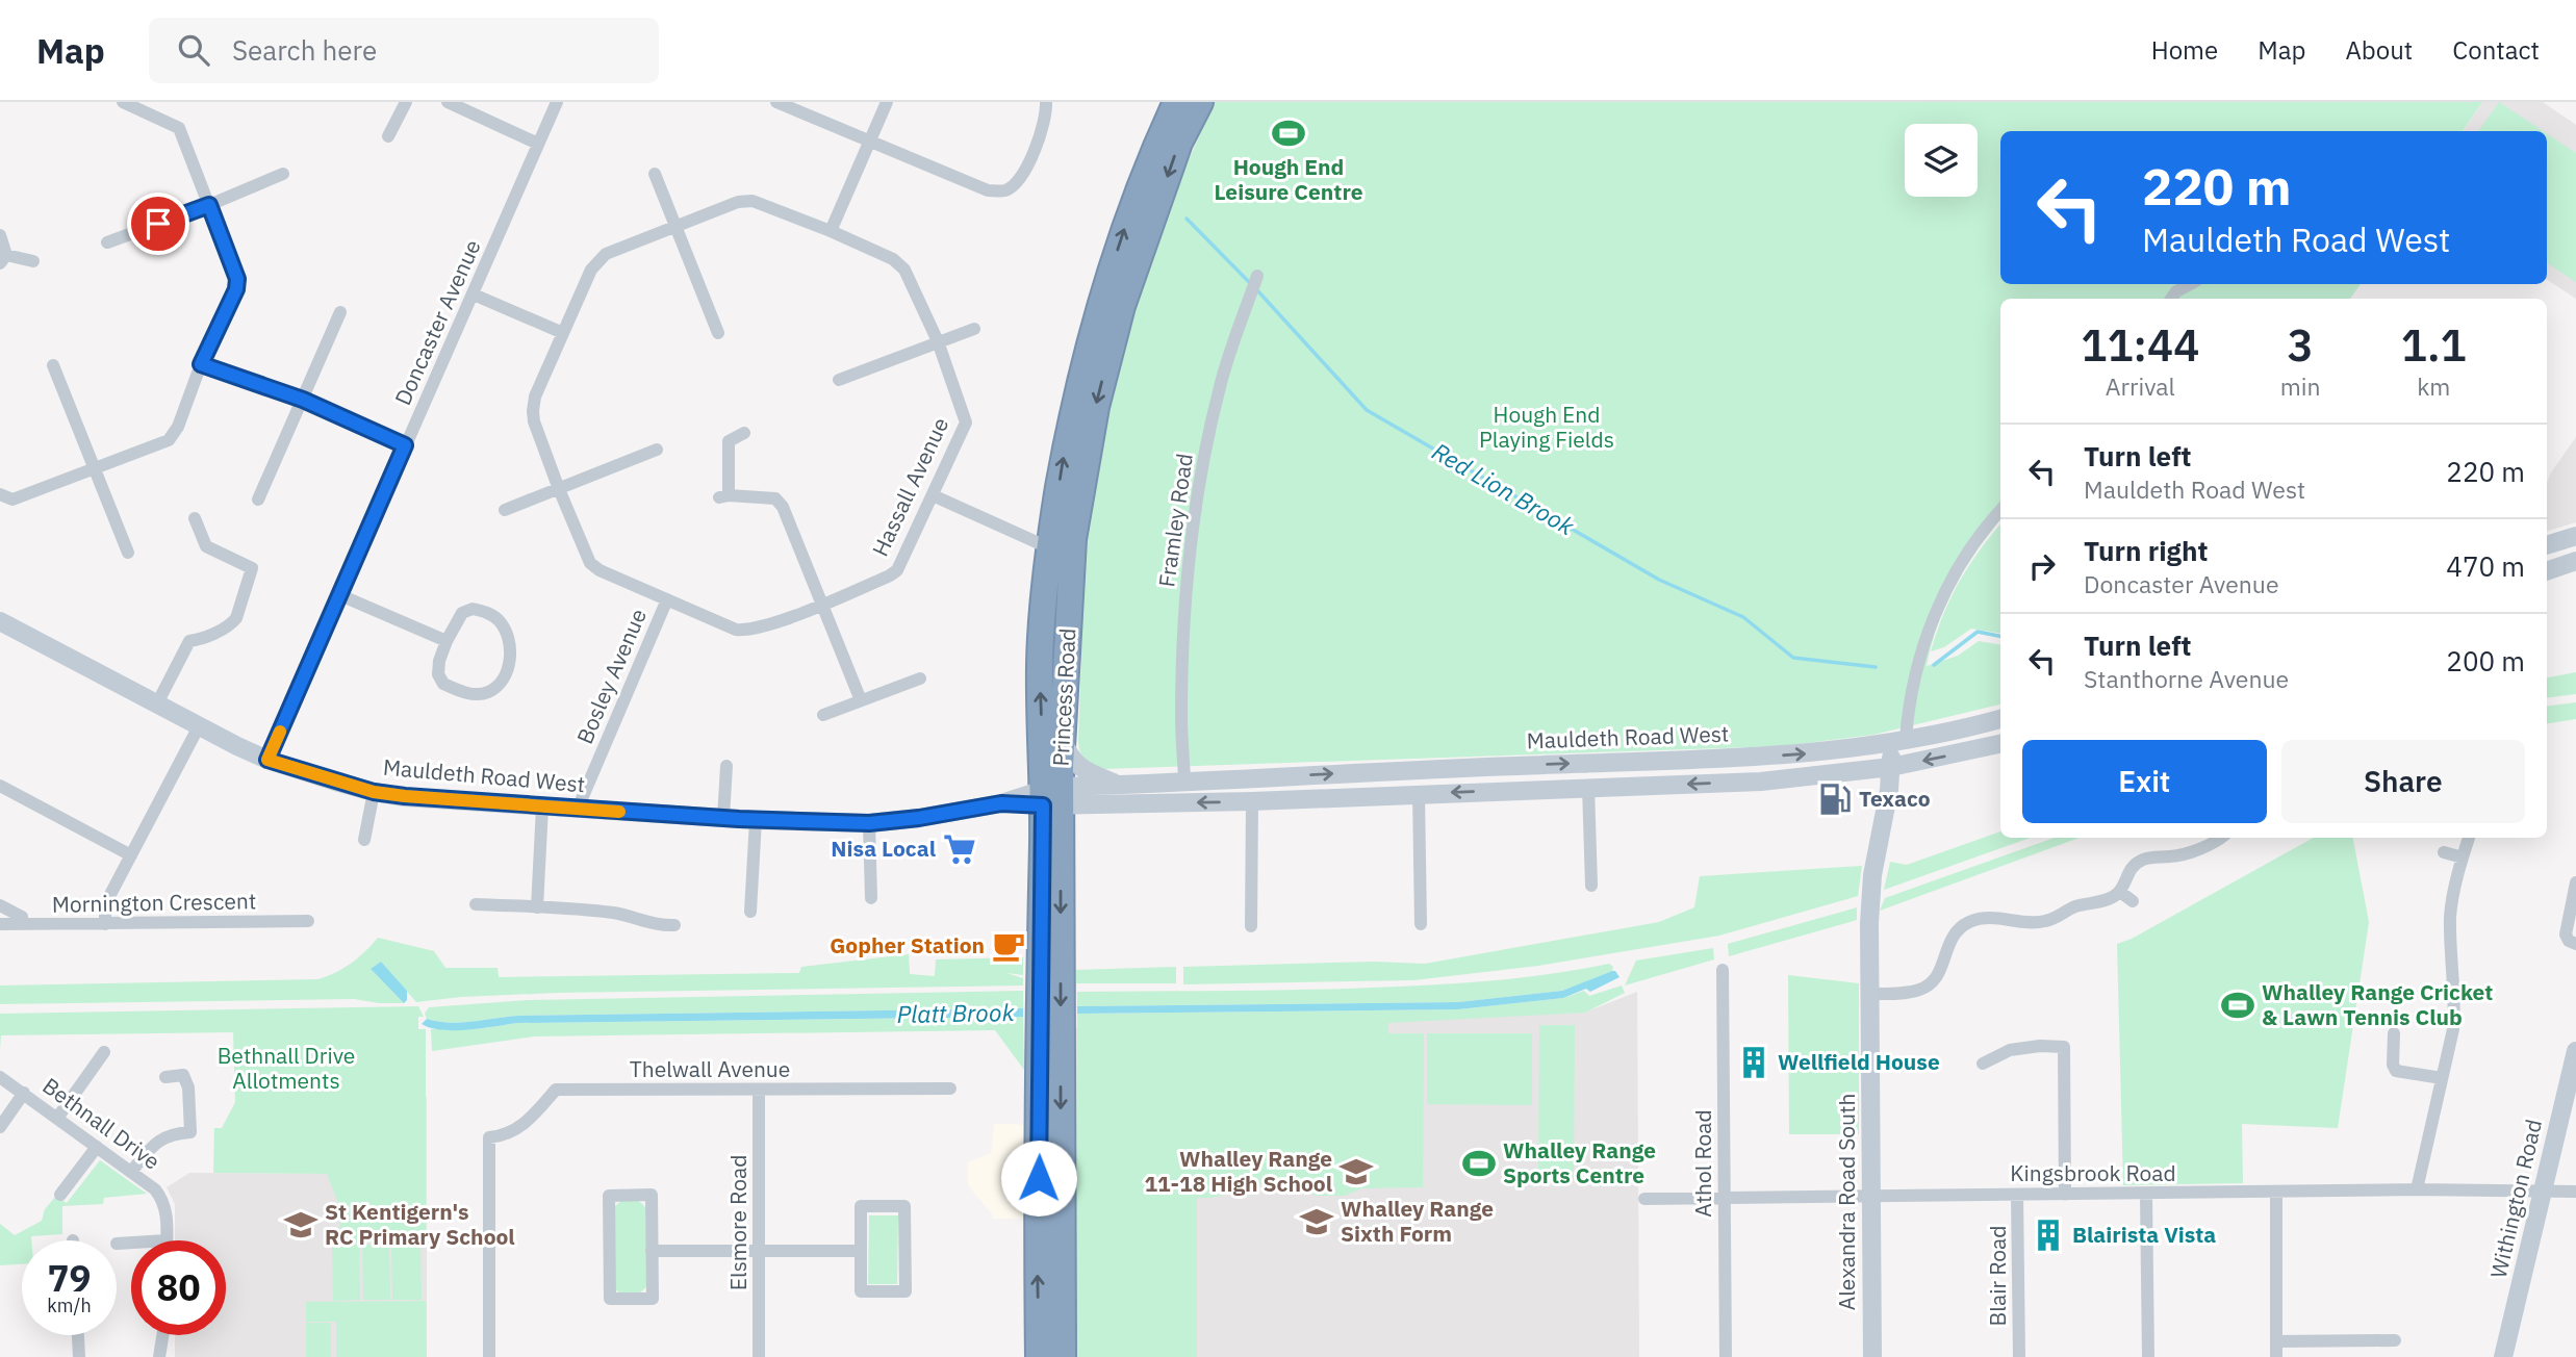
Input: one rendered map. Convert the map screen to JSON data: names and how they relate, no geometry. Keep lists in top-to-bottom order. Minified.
{"streets":{"highway":["Princess Road"],"street":["Doncaster Avenue","Hassall Avenue","Framley Road","Bosley Avenue","Mauldeth Road West","Mornington Crescent","Thelwall Avenue","Bethnall Drive","Athol Road","Kingsbrook Road","Withington Road","Alexandra Road South","Elsmore Road","Blair Road"]},"crossings":[["Doncaster Avenue","Mauldeth Road West"],["Hassall Avenue","Bosley Avenue"],["Bosley Avenue","Mauldeth Road West"],["Princess Road","Mauldeth Road West"],["Mauldeth Road West","Alexandra Road South"],["Thelwall Avenue","Elsmore Road"],["Athol Road","Kingsbrook Road"],["Kingsbrook Road","Withington Road"],["Kingsbrook Road","Alexandra Road South"],["Kingsbrook Road","Blair Road"]],"water":["Red Lion Brook","Platt Brook"],"parks":["Hough End Playing Fields","Bethnall Drive Allotments"],"places":{"sports":["Hough End Leisure Centre","Whalley Range Cricket & Lawn Tennis Club","Whalley Range Sports Centre"],"fuel station":["Texaco"],"supermarket":["Nisa Local"],"cafe":["Gopher Station"],"building":["Wellfield House","Blairista Vista"],"school or university":["Whalley Range 11-18 High School","Whalley Range Sixth Form","St Kentigern's RC Primary School"]},"page":{"header":"Map","search":"Search here","nav":["Home","Map","About","Contact"],"turn":["220 m","Mauldeth Road West"],"eta":["11:44","Arrival","3","min","1.1","km"],"list":[{"name":"Turn left","note":"Mauldeth Road West","value":"220 m"},{"name":"Turn right","note":"Doncaster Avenue","value":"470 m"},{"name":"Turn left","note":"Stanthorne Avenue","value":"200 m"}],"buttons":["Exit","Share"],"speed":"79 km/h","limit":"80"}}
